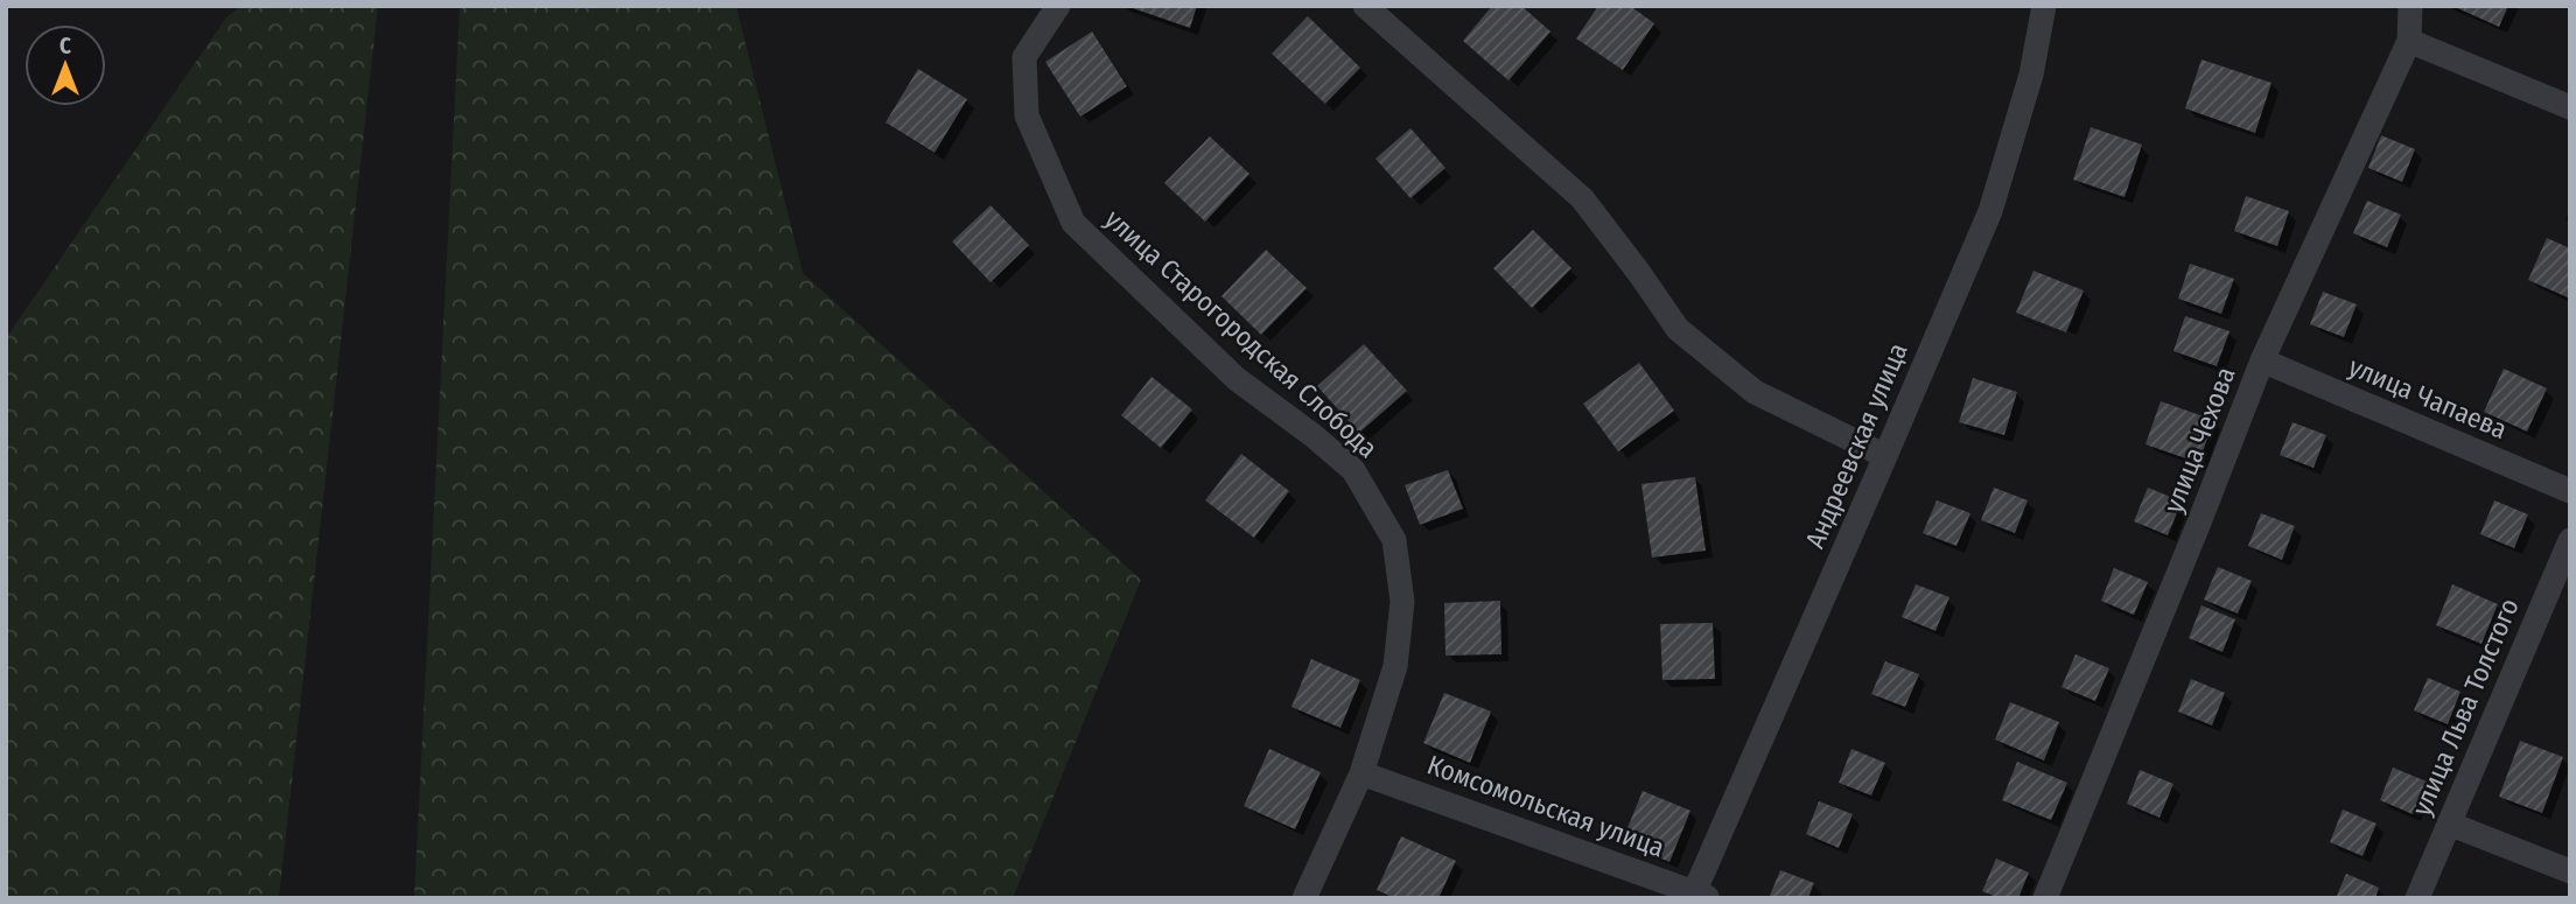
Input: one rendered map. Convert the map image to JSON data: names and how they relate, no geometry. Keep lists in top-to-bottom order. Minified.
{"streets":{"street":["улица Старогородская Слобода","улица Чапаева","улица Чехова","Андреевская улица","улица Льва Толстого","Комсомольская улица"]},"crossings":[["улица Старогородская Слобода","Комсомольская улица"],["улица Чапаева","улица Чехова"],["Андреевская улица","Комсомольская улица"]],"north":"top"}
